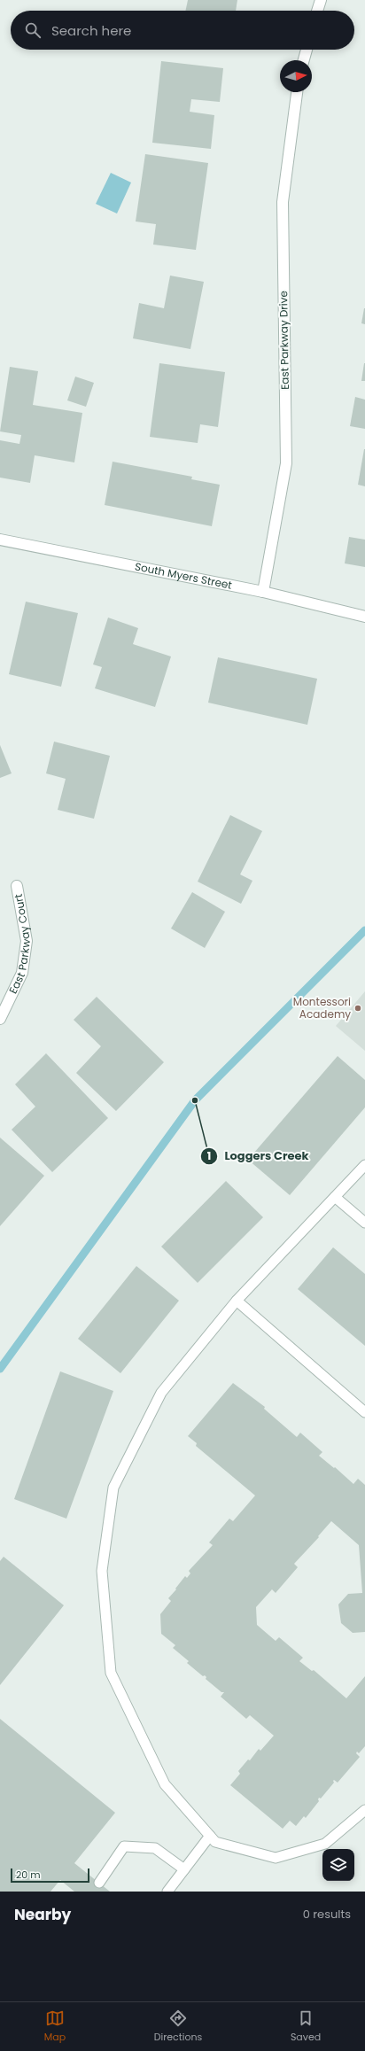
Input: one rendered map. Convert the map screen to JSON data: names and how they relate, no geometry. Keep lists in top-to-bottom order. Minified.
{"streets":{"street":["East Parkway Drive","South Myers Street","East Parkway Court"]},"crossings":[["East Parkway Drive","South Myers Street"]],"places":["Montessori Academy","Loggers Creek"],"scale_bar":"20 m","north":"right","page":{"search":"Search here","scale":"20 m","heading":["Nearby","0 results"],"nav":["Map","Directions","Saved"]}}
